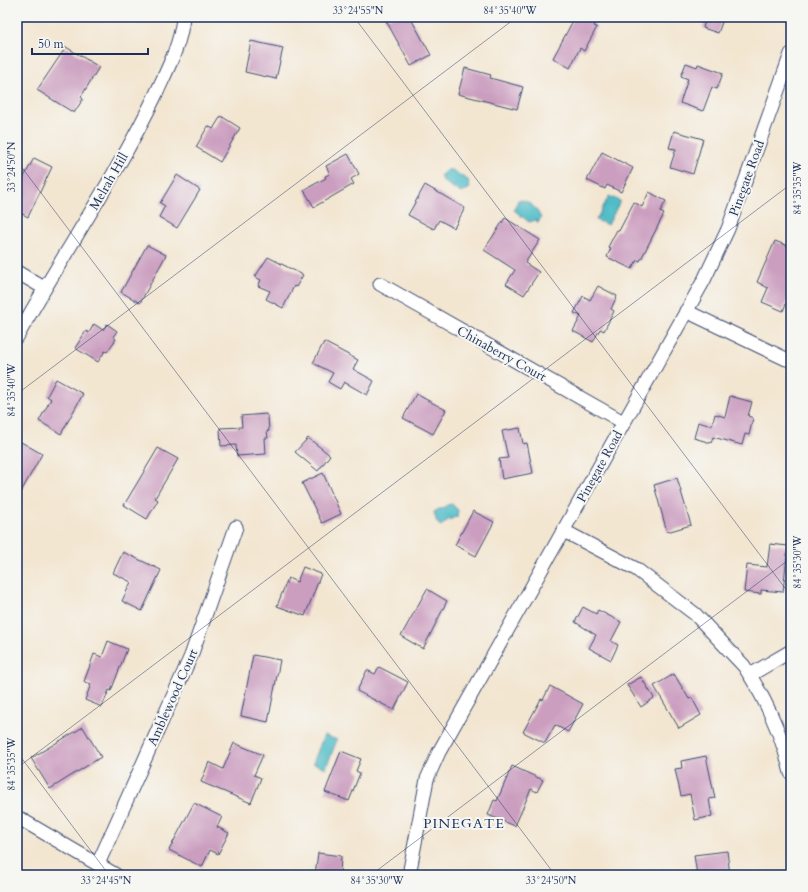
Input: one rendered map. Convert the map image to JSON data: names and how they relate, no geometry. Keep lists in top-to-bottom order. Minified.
{"streets":{"street":["Pinegate Road","Melrah Hill","Chinaberry Court","Amblewood Court"]},"crossings":[["Pinegate Road","Chinaberry Court"]],"districts":["PINEGATE"],"scale_bar":"50 m","coordinates":["33°24'55\"N","84°35'40\"W","33°24'50\"N","84°35'35\"W","84°35'30\"W","33°24'45\"N"]}
